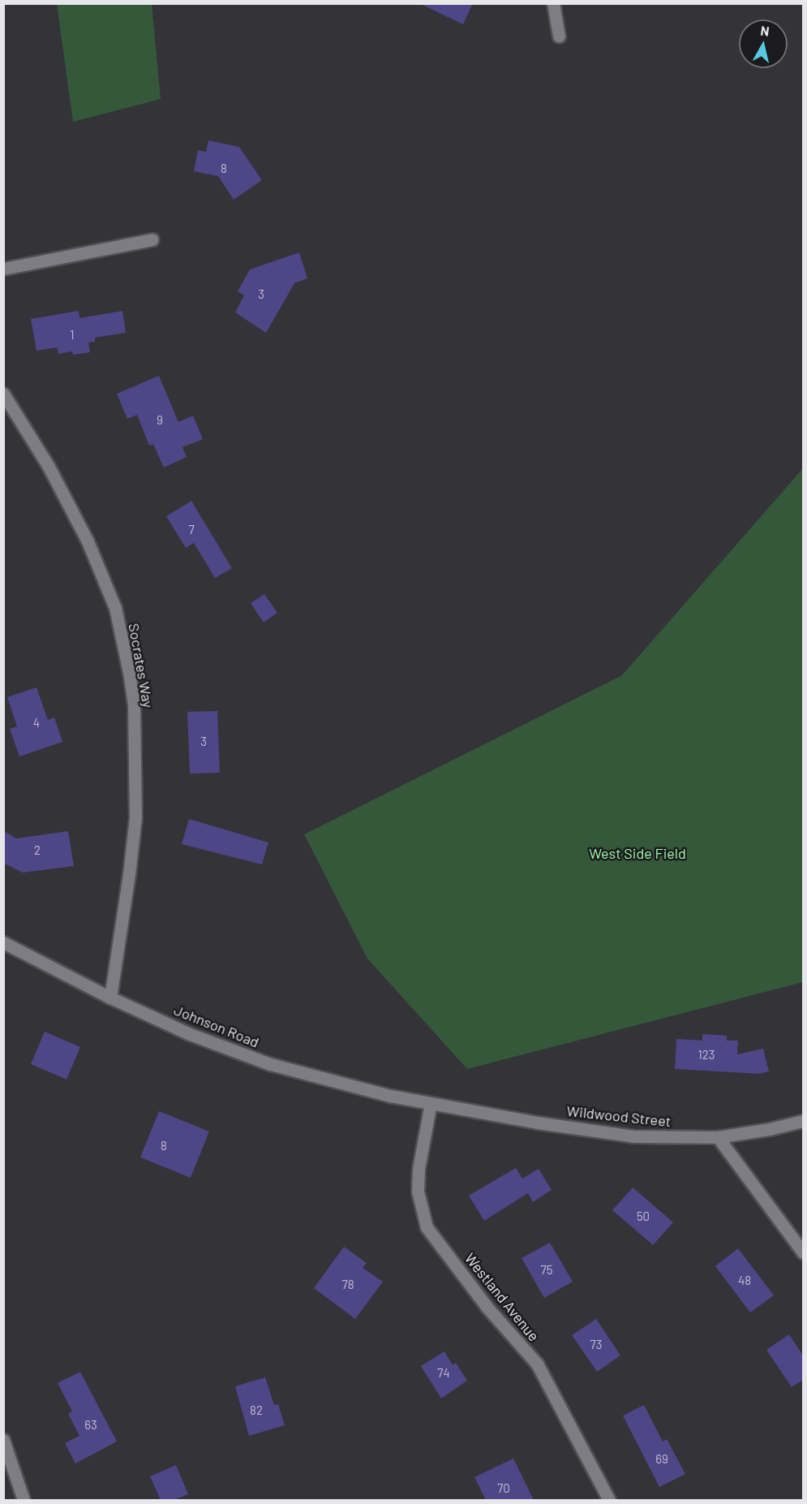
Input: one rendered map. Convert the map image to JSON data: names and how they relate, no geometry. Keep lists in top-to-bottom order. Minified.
{"streets":{"street":["Socrates Way","Johnson Road","Wildwood Street","Westland Avenue"]},"crossings":[["Socrates Way","Johnson Road"],["Johnson Road","Wildwood Street"],["Johnson Road","Westland Avenue"],["Wildwood Street","Westland Avenue"]],"parks":["West Side Field"],"house_numbers":["8","3","1","9","7","4","3","2","123","8","50","75","48","78","73","74","82","63","69","70"],"north":"top"}
